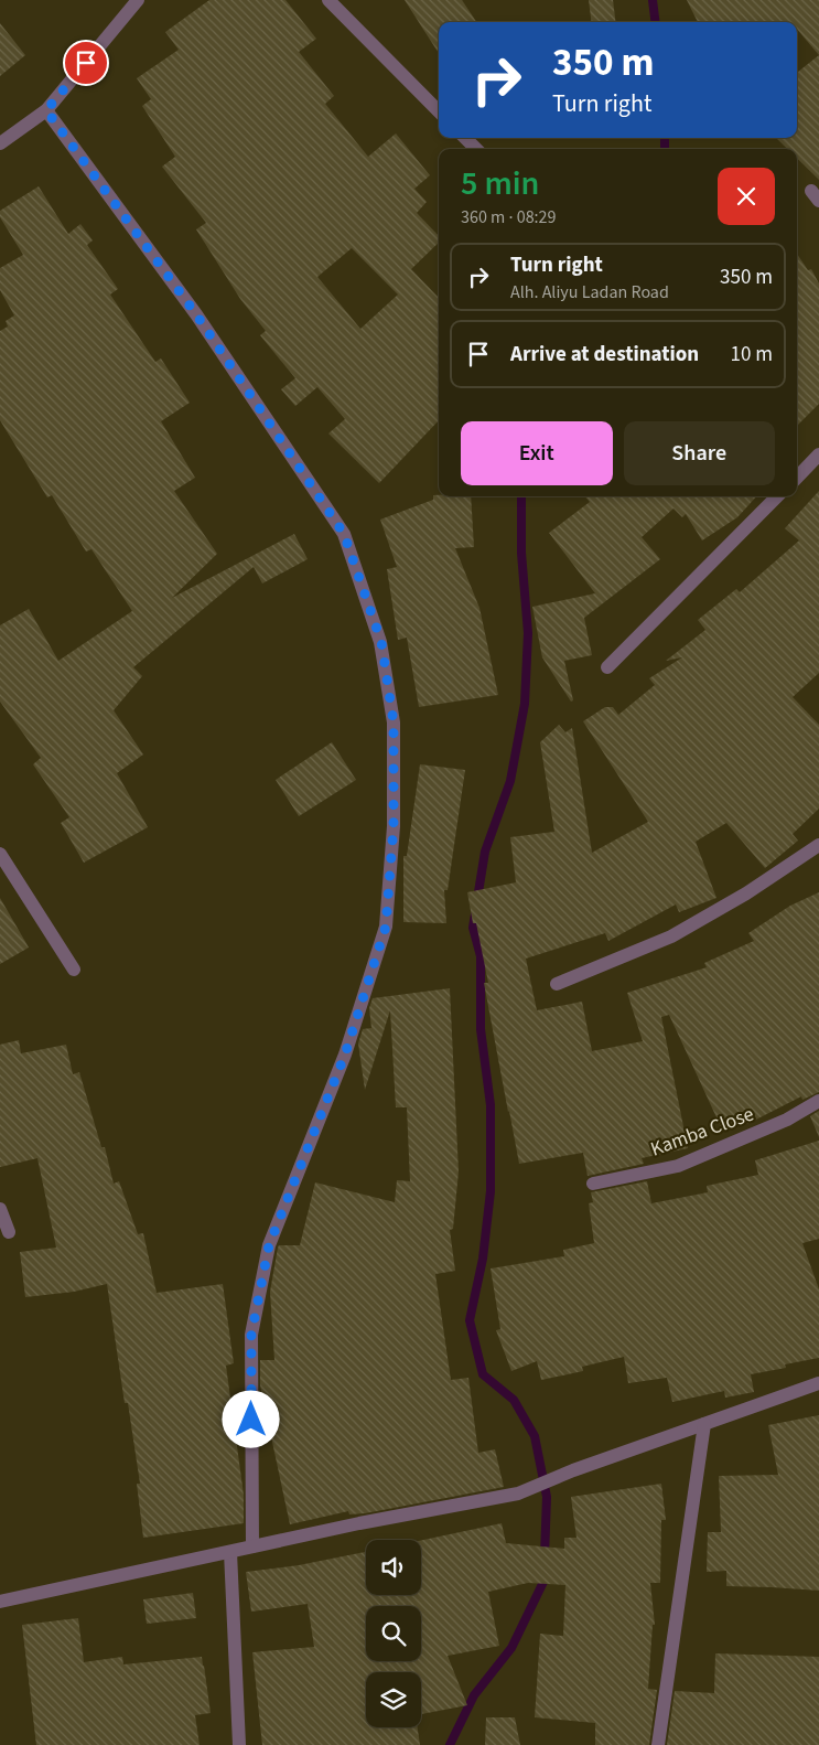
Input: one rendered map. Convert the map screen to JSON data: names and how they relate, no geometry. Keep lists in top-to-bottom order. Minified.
{"streets":{"street":["Kamba Close"]},"page":{"turn":["350 m","Turn right"],"heading":["5 min","360 m · 08:29"],"list":[{"name":"Turn right","note":"Alh. Aliyu Ladan Road","value":"350 m"},{"name":"Arrive at destination","value":"10 m"}],"buttons":["Exit","Share"]}}
